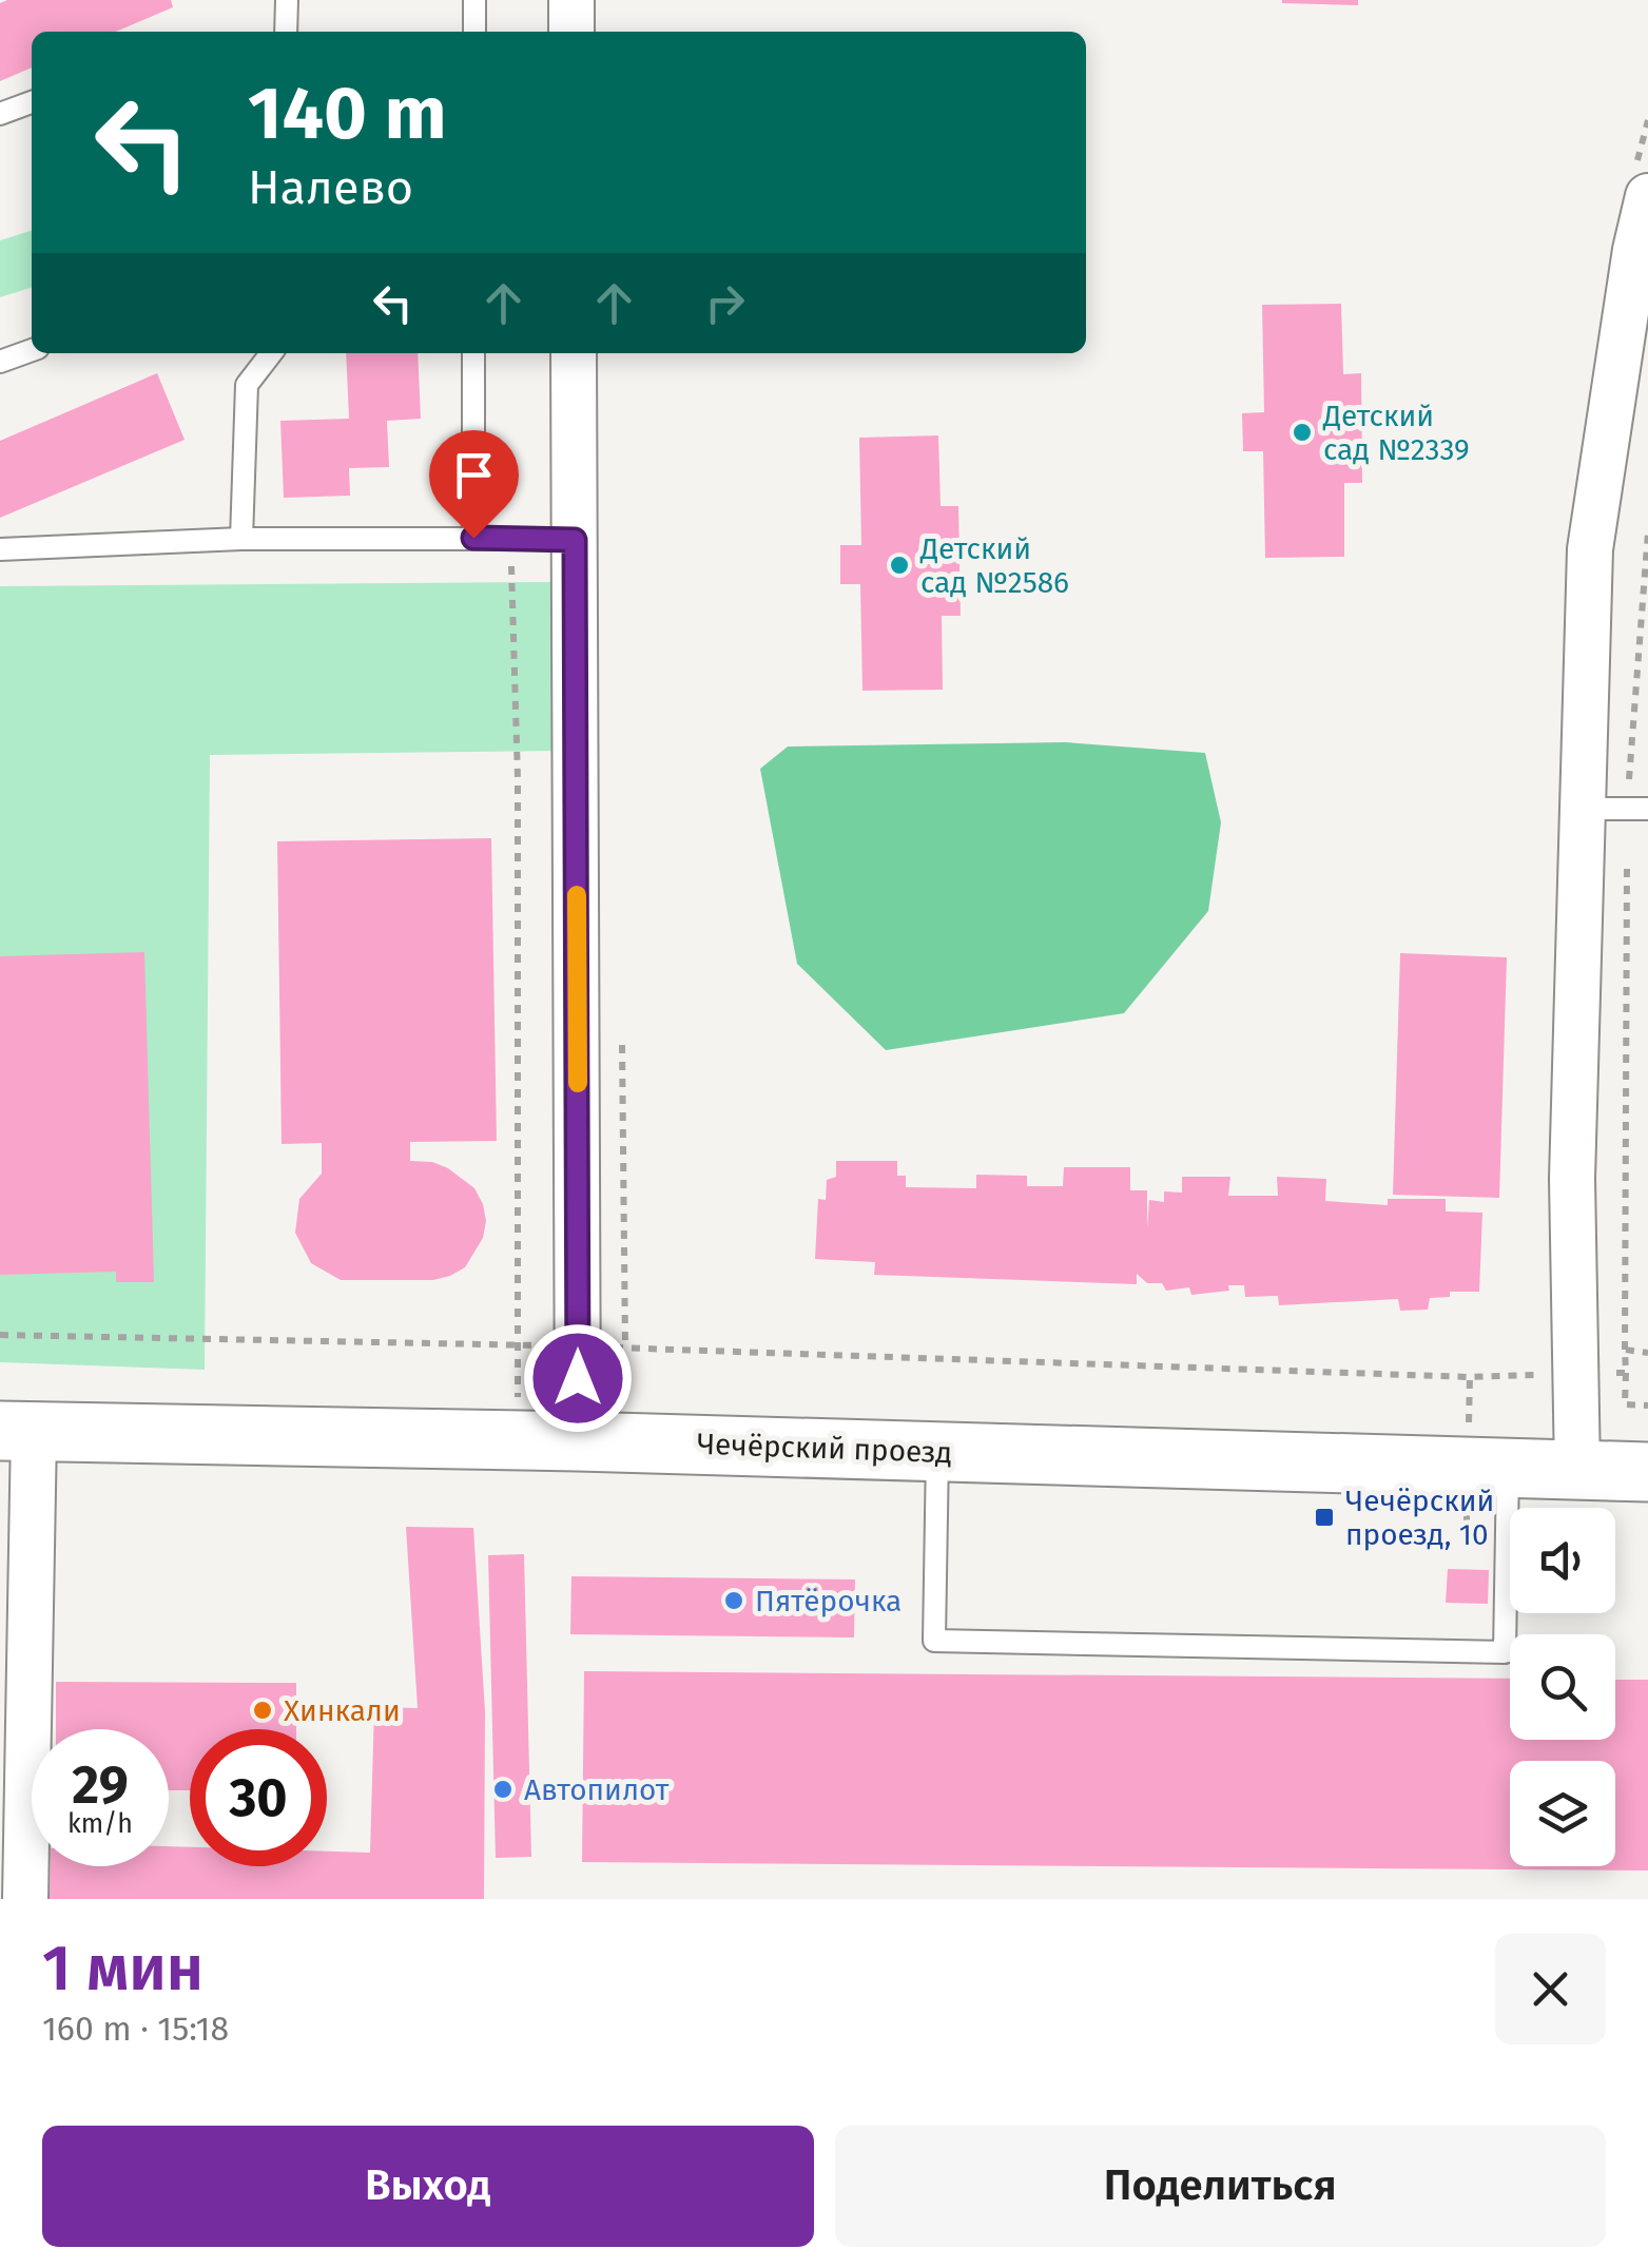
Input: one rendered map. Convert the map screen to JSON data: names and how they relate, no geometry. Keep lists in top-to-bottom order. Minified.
{"streets":{"main road":["Чечёрский проезд"]},"places":{"other":["Детский сад №2339","Детский сад №2586","Пятёрочка","Хинкали","Автопилот"],"transit":["Чечёрский проезд, 10"]},"page":{"turn":["140 m","Налево"],"speed":"29 km/h","limit":"30","heading":["1 мин","160 m · 15:18"],"buttons":["Выход","Поделиться"]}}
